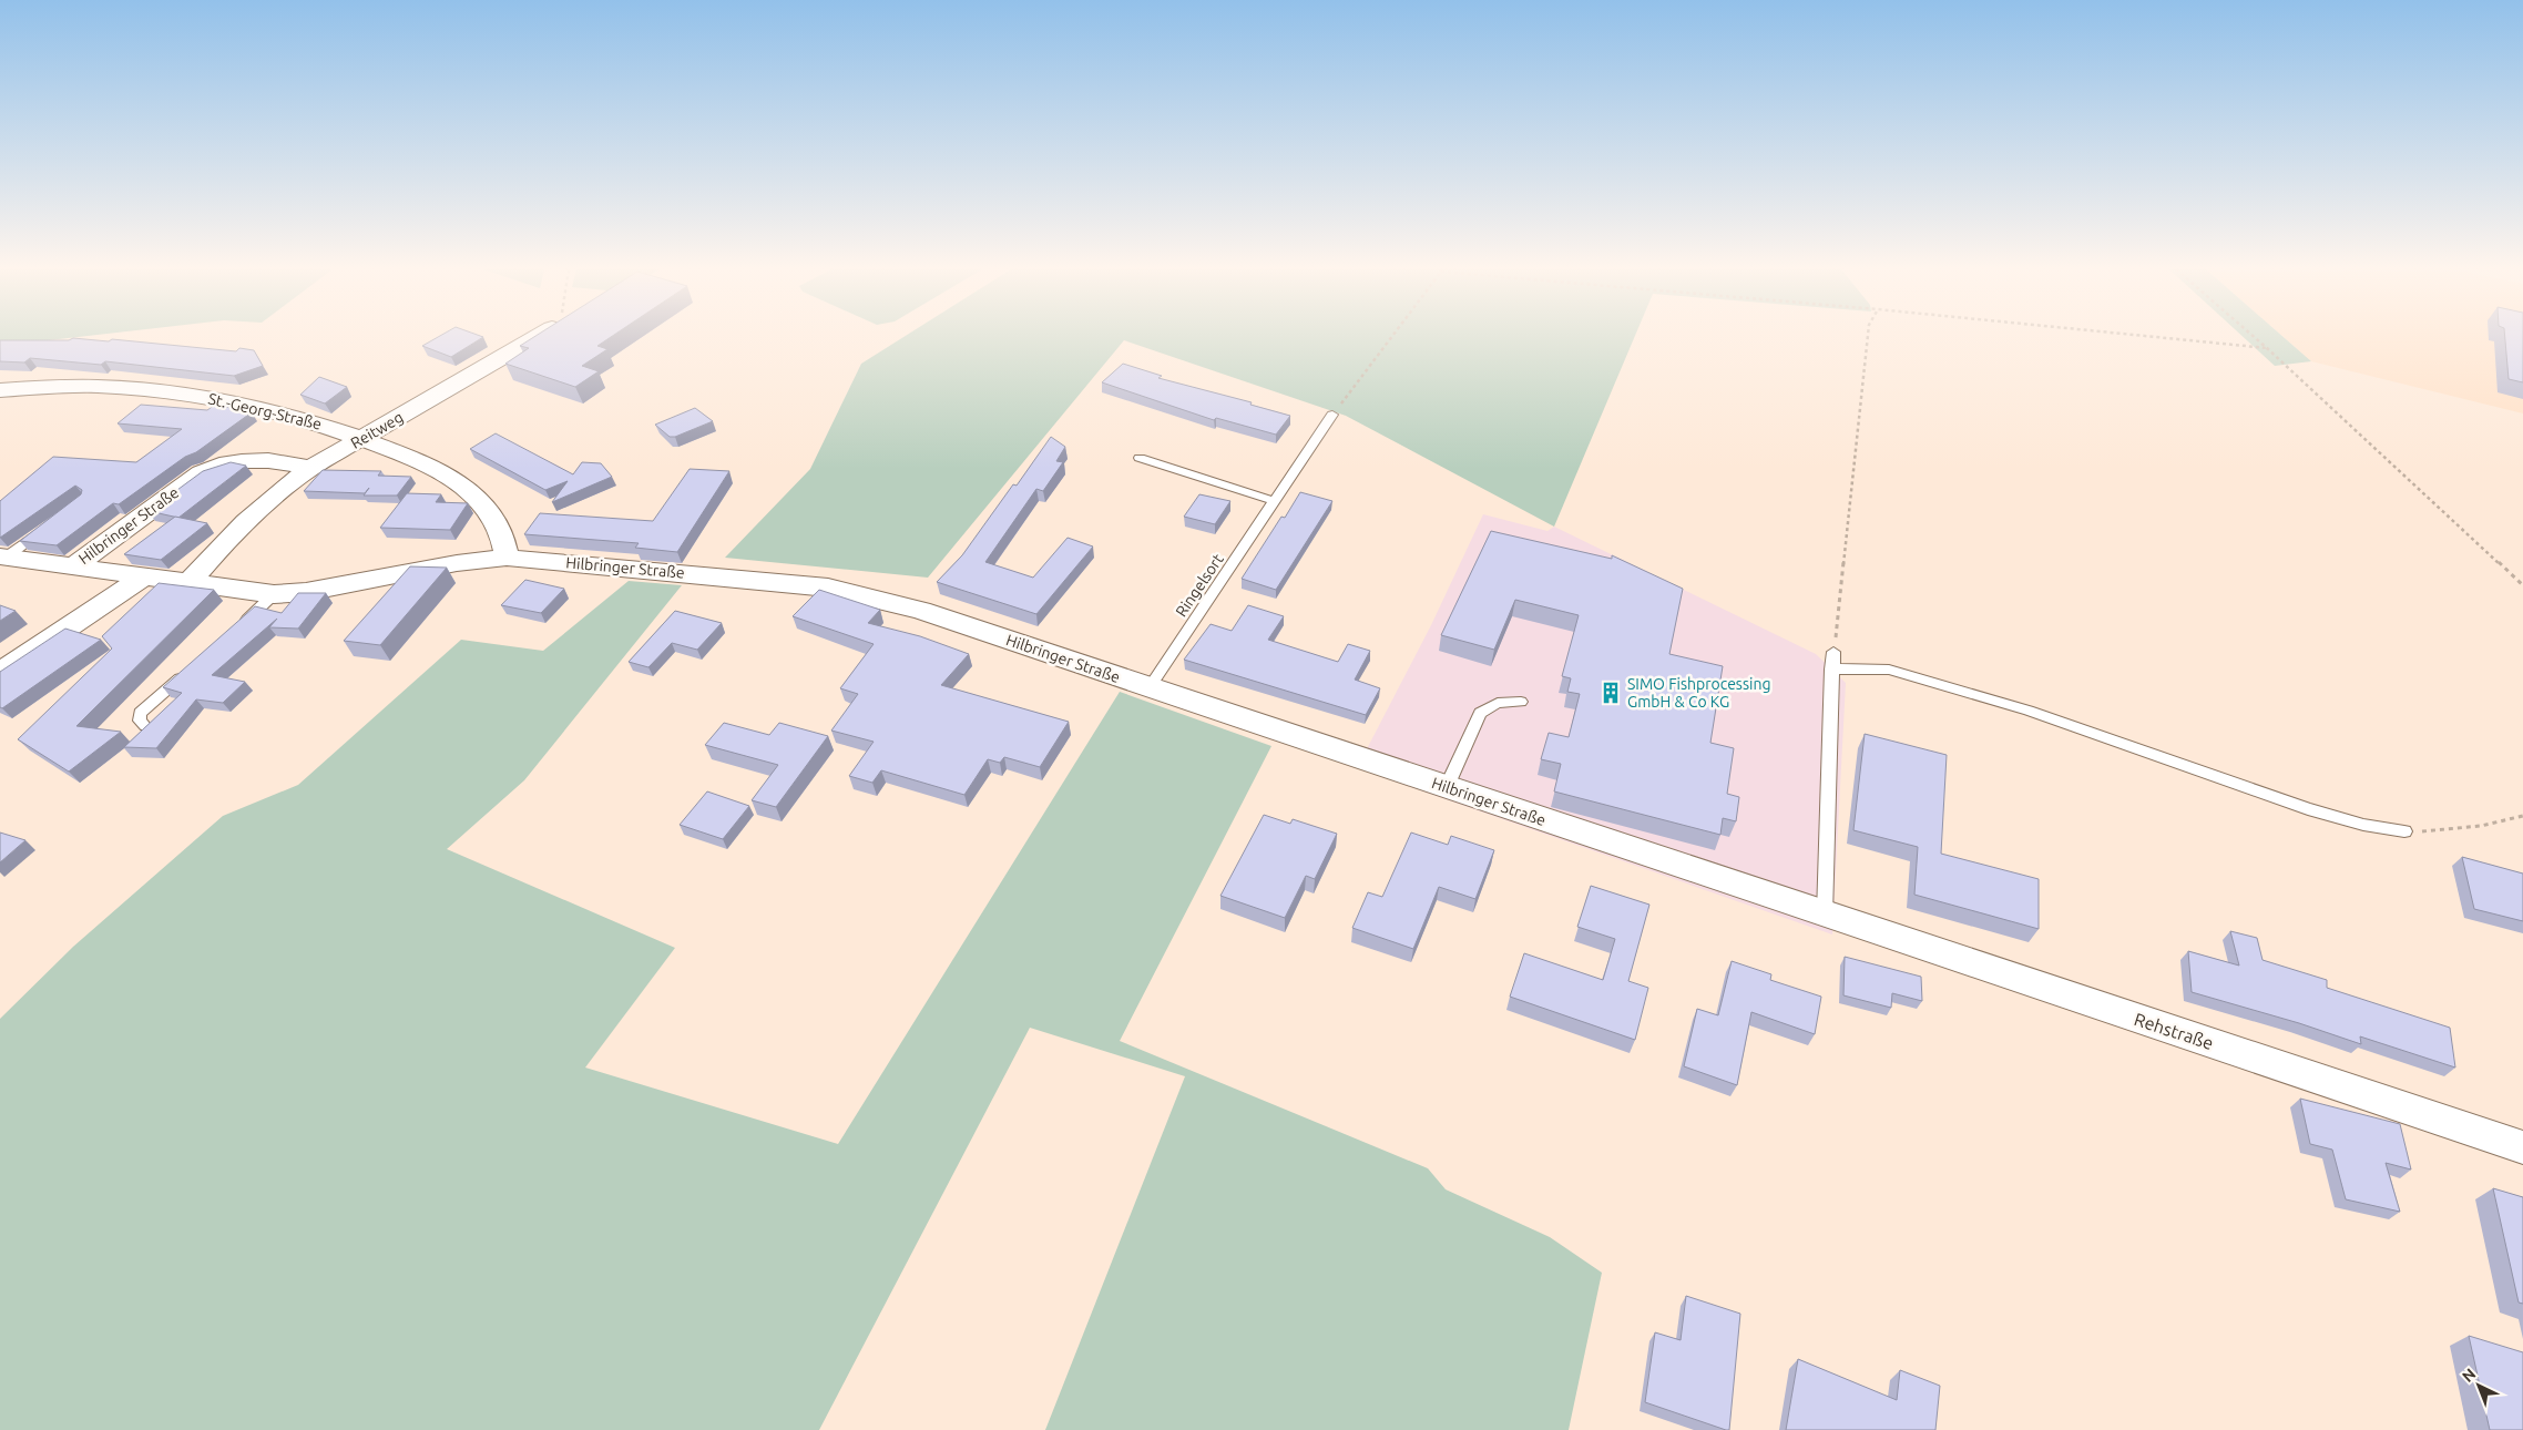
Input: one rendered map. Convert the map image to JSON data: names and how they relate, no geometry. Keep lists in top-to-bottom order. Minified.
{"streets":{"street":["St.-Georg-Straße","Reitweg","Hilbringer Straße","Rehstraße"],"lane":["Ringelsort"]},"crossings":[["St.-Georg-Straße","Reitweg"],["St.-Georg-Straße","Hilbringer Straße"],["Reitweg","Hilbringer Straße"],["Hilbringer Straße","Ringelsort"],["Hilbringer Straße","Rehstraße"]],"places":{"building":["SIMO Fishprocessing GmbH & Co KG"]},"north":"top left"}
